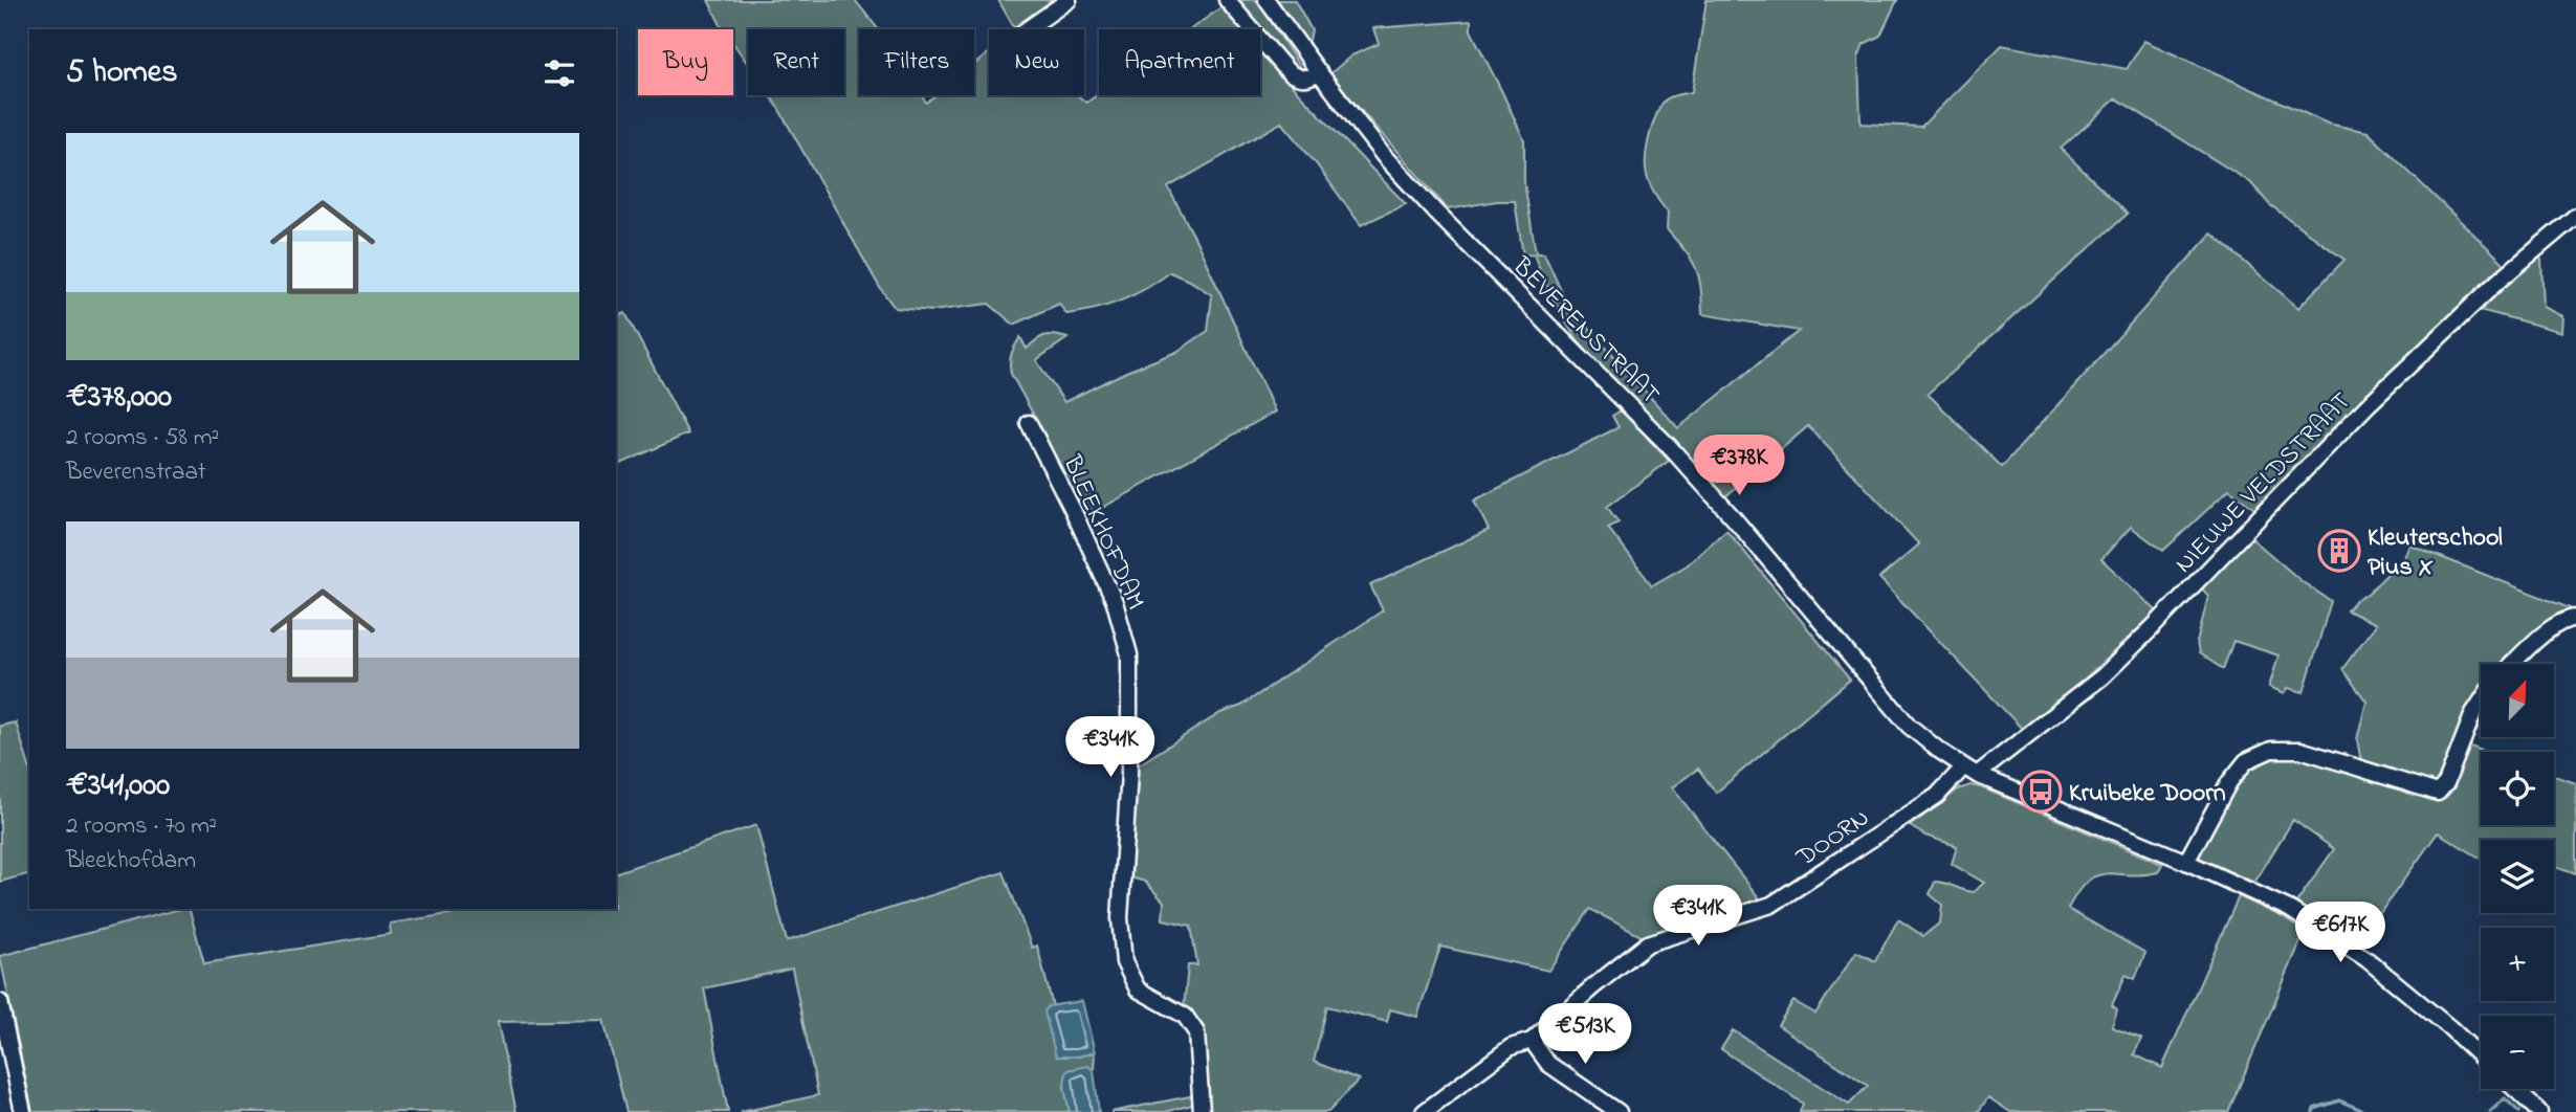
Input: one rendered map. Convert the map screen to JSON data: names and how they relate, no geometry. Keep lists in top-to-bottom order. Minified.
{"streets":{"street":["BEVERENSTRAAT","NIEUWE VELDSTRAAT","BLEEKHOFDAM","DOORN"]},"crossings":[["BEVERENSTRAAT","NIEUWE VELDSTRAAT"],["BEVERENSTRAAT","DOORN"],["NIEUWE VELDSTRAAT","DOORN"]],"places":{"building":["Kleuterschool Pius X"],"bus stop":["Kruibeke Doorn"]},"north":"top right","page":{"chip":["Buy","Rent","Filters","New","Apartment"],"heading":"5 homes","list":[{"name":"€378,000","note":"2 rooms · 58 m² · Beverenstraat"},{"name":"€341,000","note":"2 rooms · 70 m² · Bleekhofdam"}],"price":["€378K","€341K","€341K","€617K","€513K"],"map_buttons":["+","−"]}}
